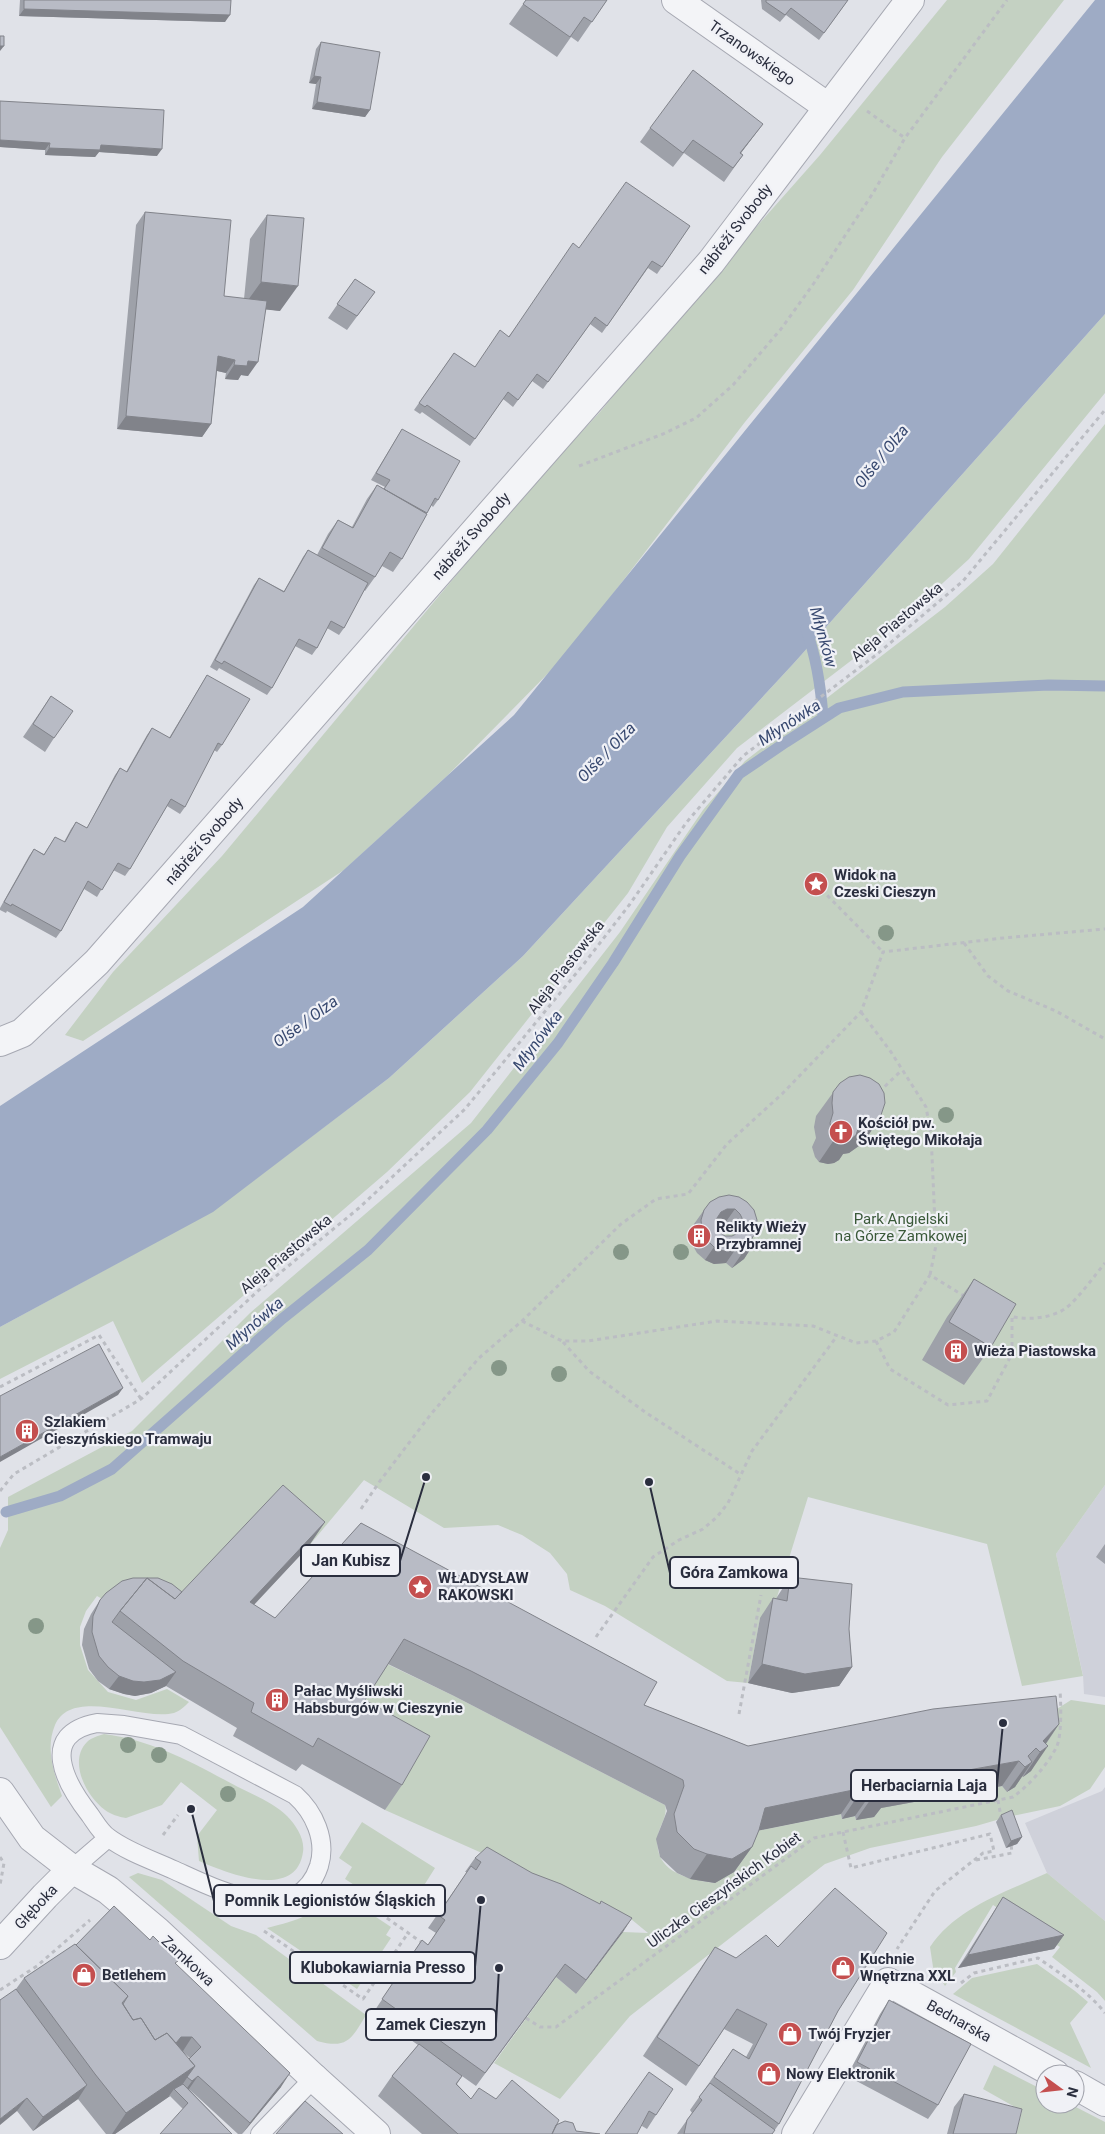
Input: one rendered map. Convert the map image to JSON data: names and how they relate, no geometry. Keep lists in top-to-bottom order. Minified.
{"streets":{"street":["Trzanowskiego","nábřeží Svobody","Głęboka","Zamkowa","Bednarska"],"path":["Aleja Piastowska","Uliczka Cieszyńskich Kobiet"]},"crossings":[["Trzanowskiego","nábřeží Svobody"],["Głęboka","Zamkowa"]],"water":["Olše / Olza","Młynków","Młynówka"],"parks":["Park Angielski na Górze Zamkowej"],"places":{"place":["Widok na Czeski Cieszyn","WŁADYSŁAW RAKOWSKI"],"church":["Kościół pw. Świętego Mikołaja"],"building":["Relikty Wieży Przybramnej","Wieża Piastowska","Szlakiem Cieszyńskiego Tramwaju","Pałac Myśliwski Habsburgów w Cieszynie"],"other":["Jan Kubisz","Góra Zamkowa","Herbaciarnia Laja","Pomnik Legionistów Śląskich","Klubokawiarnia Presso","Zamek Cieszyn"],"shop":["Kuchnie Wnętrzna XXL","Betlehem","Twój Fryzjer","Nowy Elektronik"]},"north":"right"}
